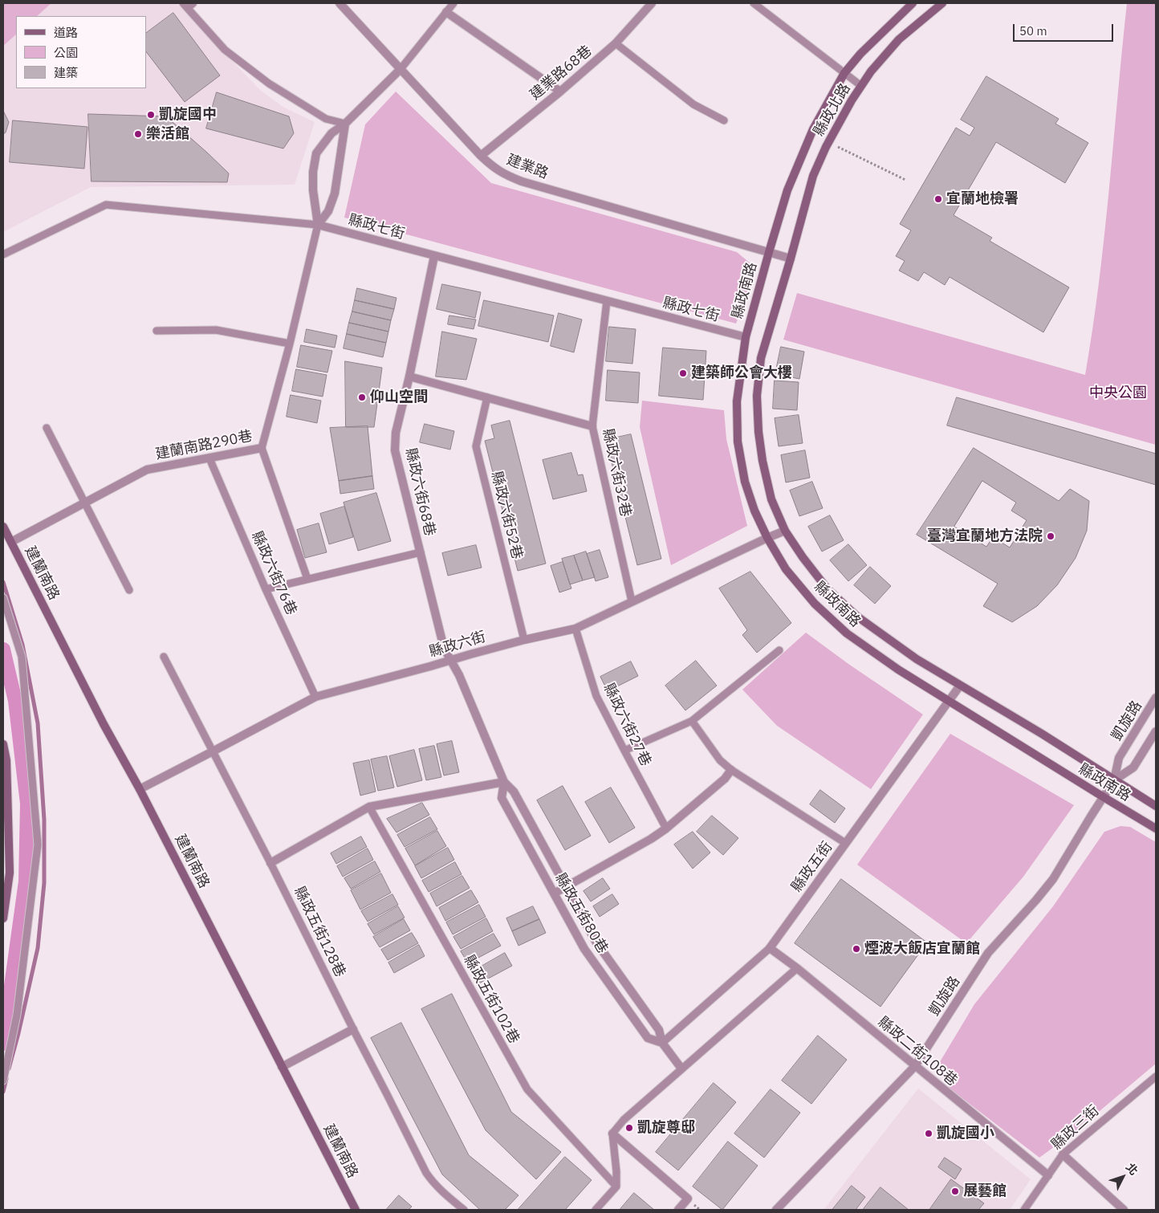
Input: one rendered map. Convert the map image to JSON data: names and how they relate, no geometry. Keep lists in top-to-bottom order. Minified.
{"streets":{"street":["建業路68巷","縣政北路","建業路","縣政七街","縣政南路","建蘭南路290巷","縣政六街68巷","建蘭南路","縣政六街","凱旋路","縣政五街","縣政五街80巷","縣政二街108巷"],"lane":["縣政六街32巷","縣政六街52巷","縣政六街76巷","縣政六街27巷","縣政五街128巷","縣政五街102巷","縣政三街"]},"crossings":[["建業路68巷","建業路"],["縣政北路","建業路"],["縣政北路","縣政南路"],["建業路","縣政南路"],["縣政七街","縣政南路"],["縣政七街","建蘭南路290巷"],["縣政七街","縣政六街32巷"],["縣政七街","縣政六街68巷"],["縣政南路","縣政六街"],["縣政南路","凱旋路"],["縣政南路","縣政五街"],["建蘭南路290巷","建蘭南路"],["建蘭南路290巷","縣政六街76巷"],["縣政六街32巷","縣政六街"],["縣政六街68巷","縣政六街"],["縣政六街68巷","縣政五街80巷"],["縣政六街52巷","縣政六街"],["建蘭南路","縣政六街"],["縣政六街76巷","縣政六街"],["縣政六街","縣政六街27巷"],["縣政六街","縣政五街80巷"],["縣政六街","縣政五街128巷"],["凱旋路","縣政二街108巷"],["縣政五街","縣政五街80巷"],["縣政五街","縣政二街108巷"],["縣政二街108巷","縣政三街"]],"parks":["中央公園"],"places":["凱旋國中","樂活館","宜蘭地檢署","建築師公會大樓","仰山空間","臺灣宜蘭地方法院","煙波大飯店宜蘭館","凱旋尊邸","凱旋國小","展藝館"],"legend":["道路","公園","建築"],"scale_bar":"50 m","north":"top right"}
